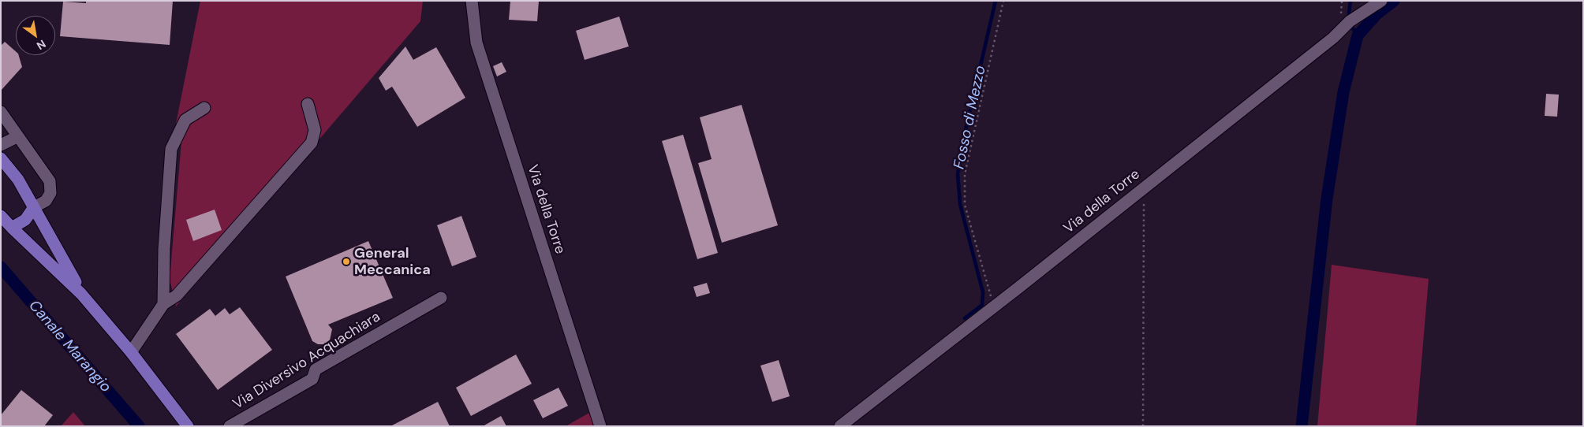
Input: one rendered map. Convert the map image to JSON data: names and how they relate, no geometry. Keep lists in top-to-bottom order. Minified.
{"streets":{"street":["Via della Torre","Via Diversivo Acquachiara"]},"water":["Fosso di Mezzo","Canale Marangio"],"places":["General Meccanica"],"north":"bottom right"}
